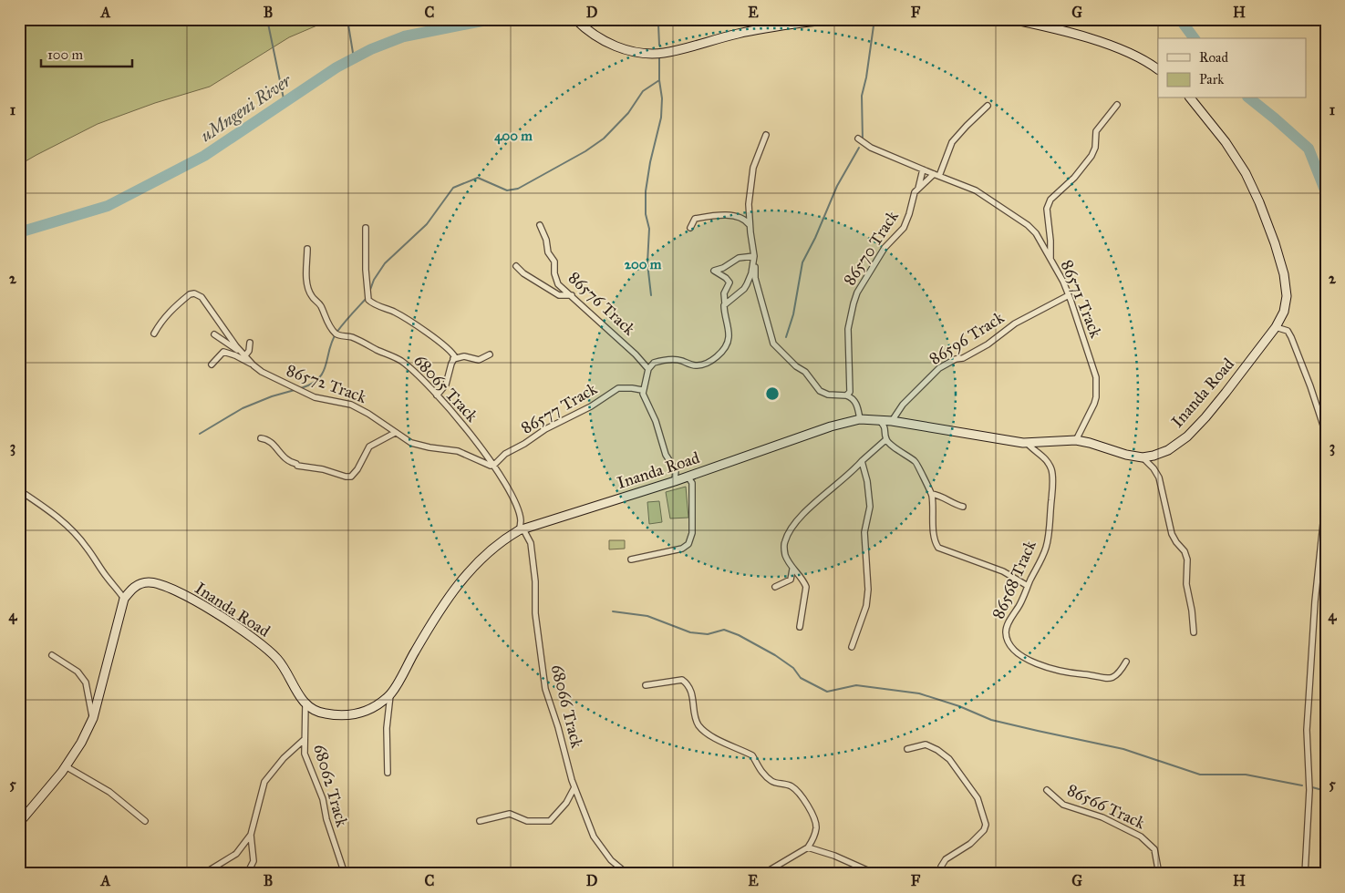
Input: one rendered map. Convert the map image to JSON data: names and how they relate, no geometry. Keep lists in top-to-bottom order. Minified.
{"streets":{"street":["86570 Track","86571 Track","86576 Track","86596 Track","86572 Track","68065 Track","Inanda Road","86577 Track","86568 Track","68066 Track","68062 Track","86566 Track"]},"crossings":[["86570 Track","86571 Track"],["86571 Track","86596 Track"],["86571 Track","Inanda Road"],["86596 Track","Inanda Road"],["86572 Track","68065 Track"],["86572 Track","86577 Track"],["68065 Track","Inanda Road"],["68065 Track","86577 Track"],["68065 Track","68066 Track"],["Inanda Road","86568 Track"],["Inanda Road","68066 Track"],["Inanda Road","68062 Track"]],"water":["uMngeni River"],"legend":["Road","Park"],"scale_bar":"100 m","grid":{"columns":["A","B","C","D","E","F","G","H"],"rows":["1","2","3","4","5"]},"rings":["400 m","200 m"]}
